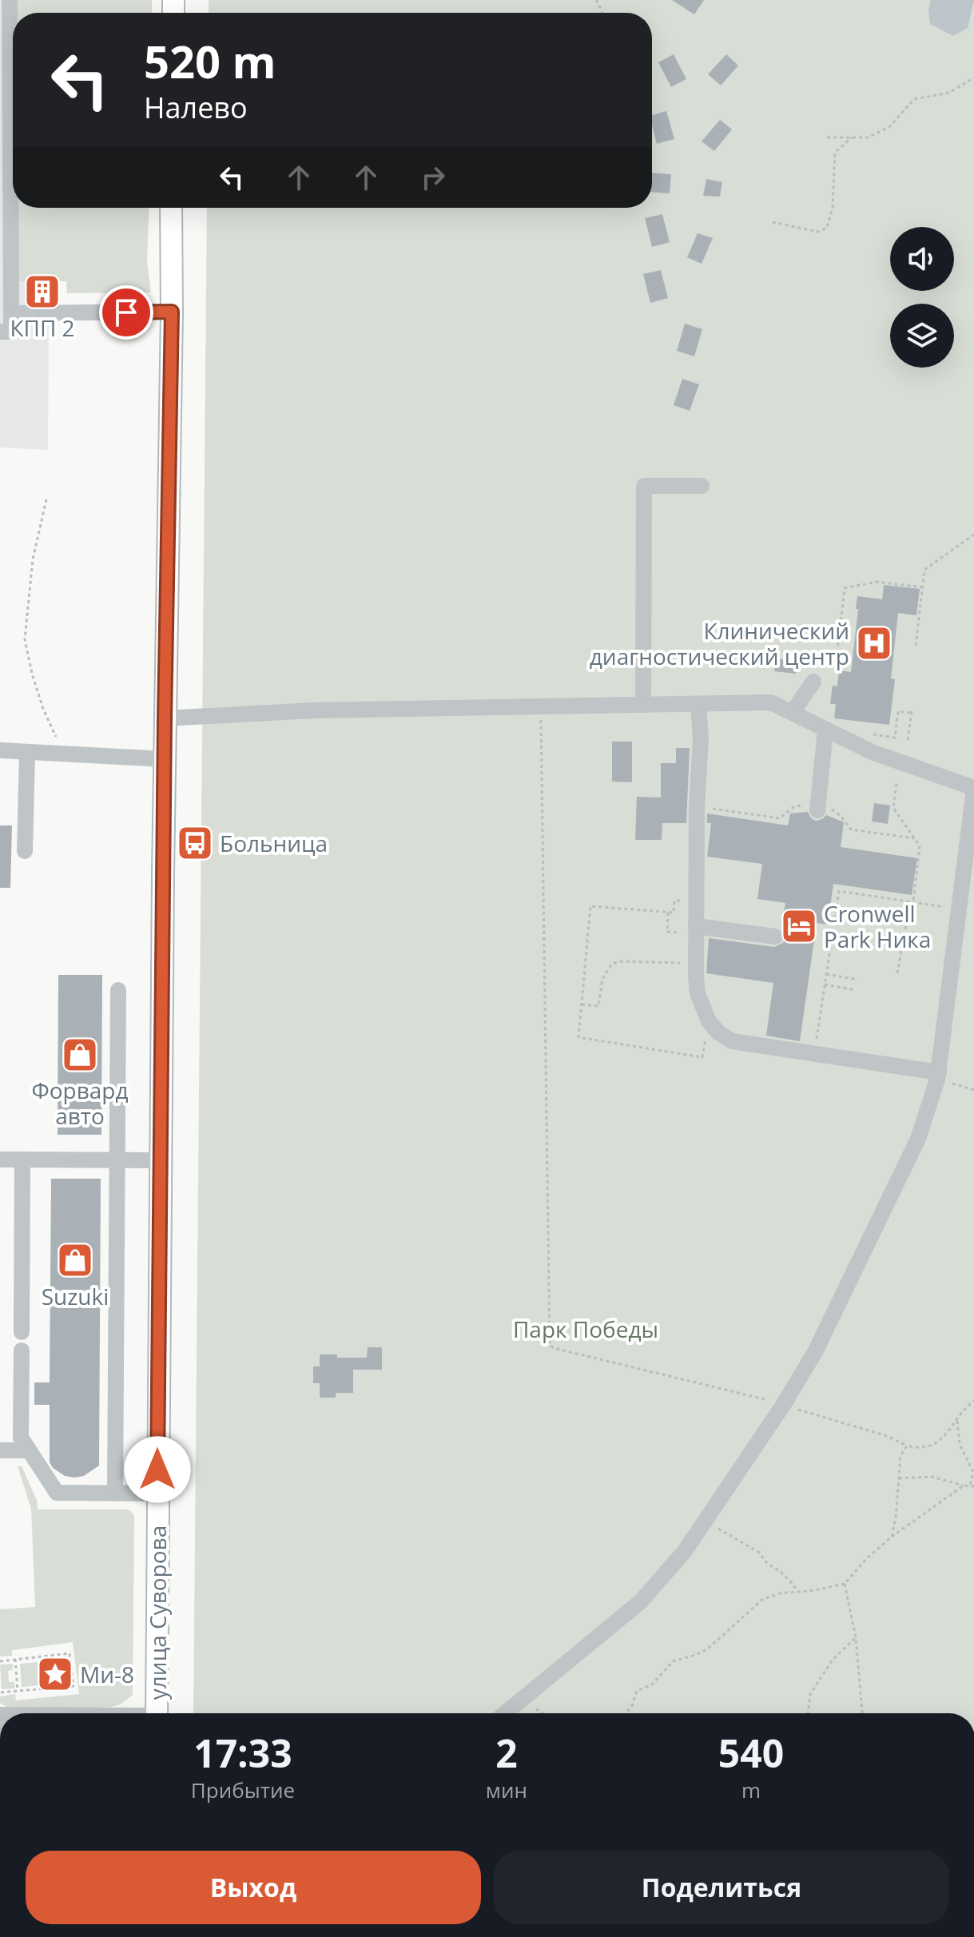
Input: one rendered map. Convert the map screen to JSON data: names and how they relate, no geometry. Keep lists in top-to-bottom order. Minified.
{"streets":{"main road":["улица Суворова"]},"parks":["Парк Победы"],"places":{"building":["КПП 2"],"hospital":["Клинический диагностический центр"],"bus stop":["Больница"],"hotel":["Cronwell Park Ника"],"shop":["Форвард авто","Suzuki"],"place":["Ми-8"]},"page":{"turn":["520 m","Налево"],"eta":["17:33","Прибытие","2","мин","540","m"],"buttons":["Выход","Поделиться"]}}
